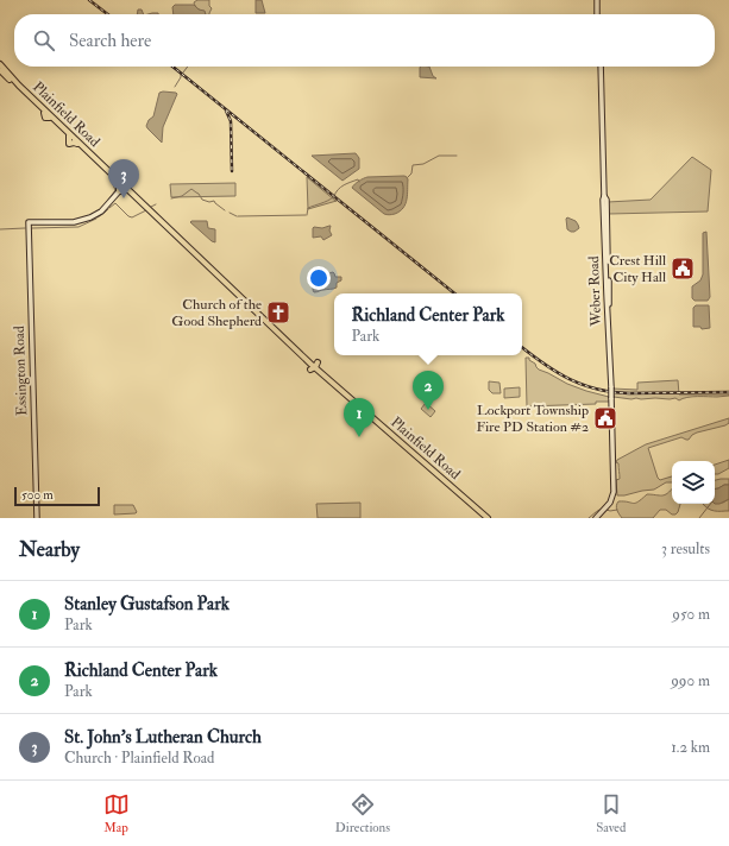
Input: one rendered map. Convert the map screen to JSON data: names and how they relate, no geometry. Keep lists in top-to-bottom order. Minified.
{"streets":{"main road":["Plainfield Road","Weber Road","Essington Road"]},"crossings":[["Plainfield Road","Essington Road"]],"places":{"public building":["Crest Hill City Hall","Lockport Township Fire PD Station #2"],"church":["Church of the Good Shepherd"]},"scale_bar":"500 m","page":{"search":"Search here","pins":["3","2","1"],"popup":["Richland Center Park","Park"],"scale":"500 m","heading":["Nearby","3 results"],"list":[{"mark":"1","name":"Stanley Gustafson Park","note":"Park","value":"950 m"},{"mark":"2","name":"Richland Center Park","note":"Park","value":"990 m"},{"mark":"3","name":"St. John's Lutheran Church","note":"Church · Plainfield Road","value":"1.2 km"}],"nav":["Map","Directions","Saved"]}}
